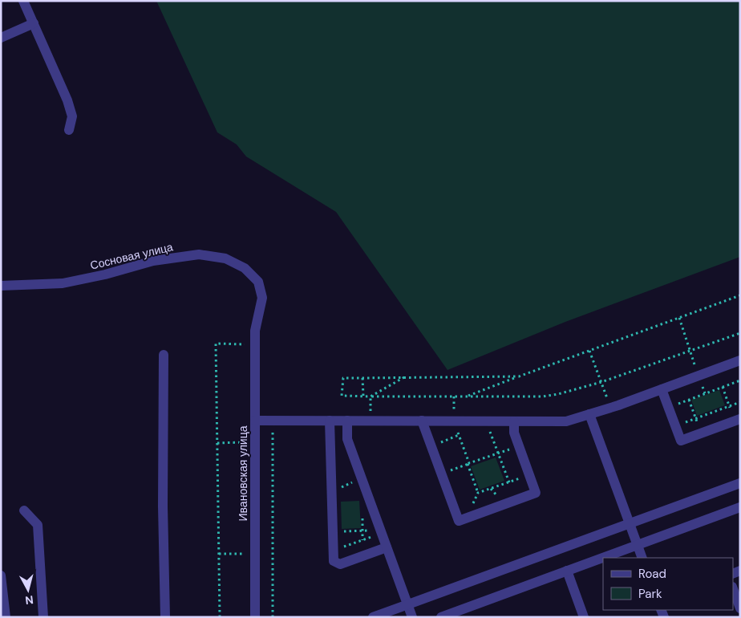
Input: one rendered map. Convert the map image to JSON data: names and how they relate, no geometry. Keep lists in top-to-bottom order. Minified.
{"streets":{"street":["Сосновая улица","Ивановская улица"]},"crossings":[["Сосновая улица","Ивановская улица"]],"legend":["Road","Park"],"north":"bottom"}
